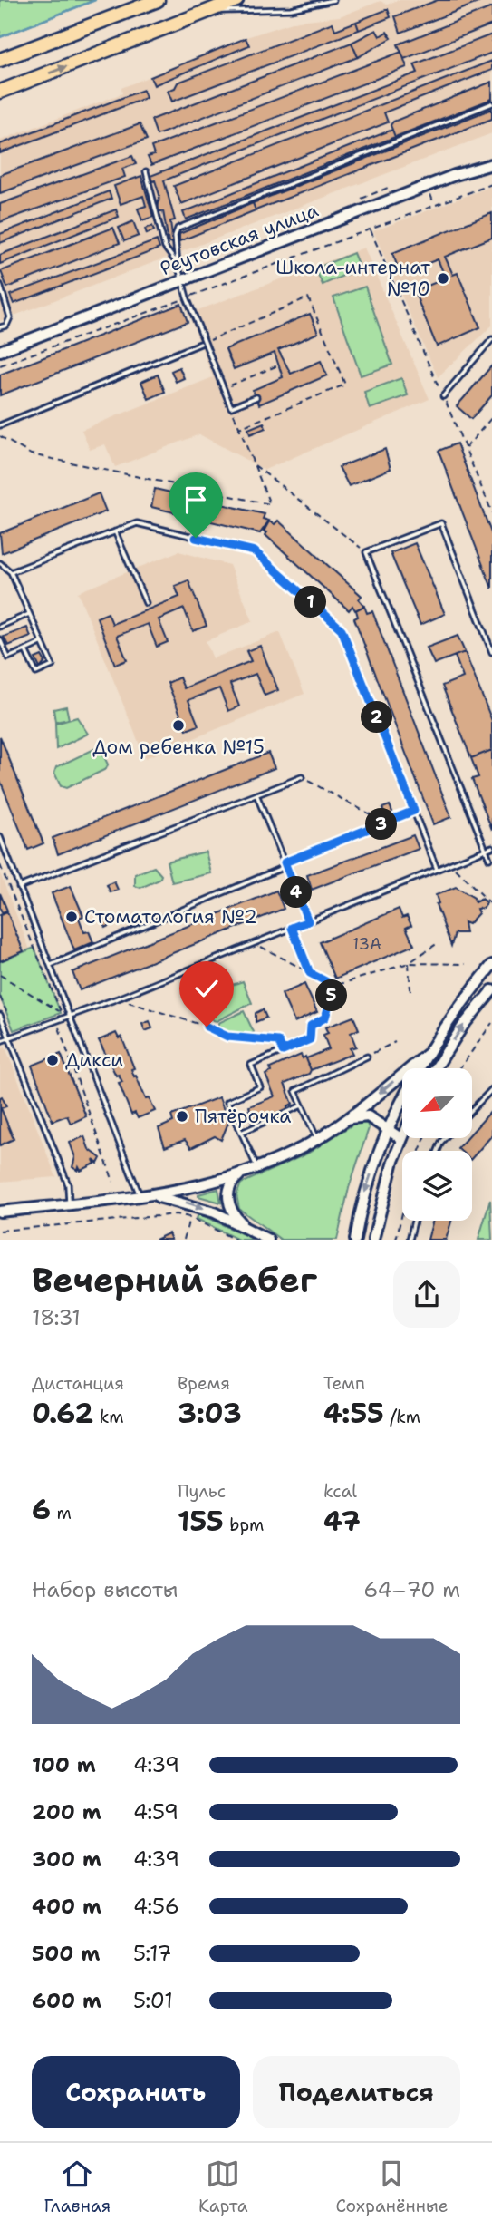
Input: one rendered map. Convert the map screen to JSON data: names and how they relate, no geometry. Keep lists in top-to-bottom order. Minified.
{"streets":{"street":["Реутовская улица"]},"places":["Школа-интернат №10","Дом ребенка №15","Стоматология №2","Дикси","Пятёрочка"],"house_numbers":["13А"],"north":"bottom left","page":{"pins":["1","2","3","4","5"],"heading":["Вечерний забег","18:31"],"stats":[["Дистанция","0.62 km"],["Время","3:03"],["Темп","4:55 /km"],["6 m"],["Пульс","155 bpm"],["kcal","47"]],"chart":["Набор высоты","64–70 m"],"list":[{"name":"100 m","note":"4:39"},{"name":"200 m","note":"4:59"},{"name":"300 m","note":"4:39"},{"name":"400 m","note":"4:56"},{"name":"500 m","note":"5:17"},{"name":"600 m","note":"5:01"}],"buttons":["Сохранить","Поделиться"],"tabs":["Главная","Карта","Сохранённые"]}}
